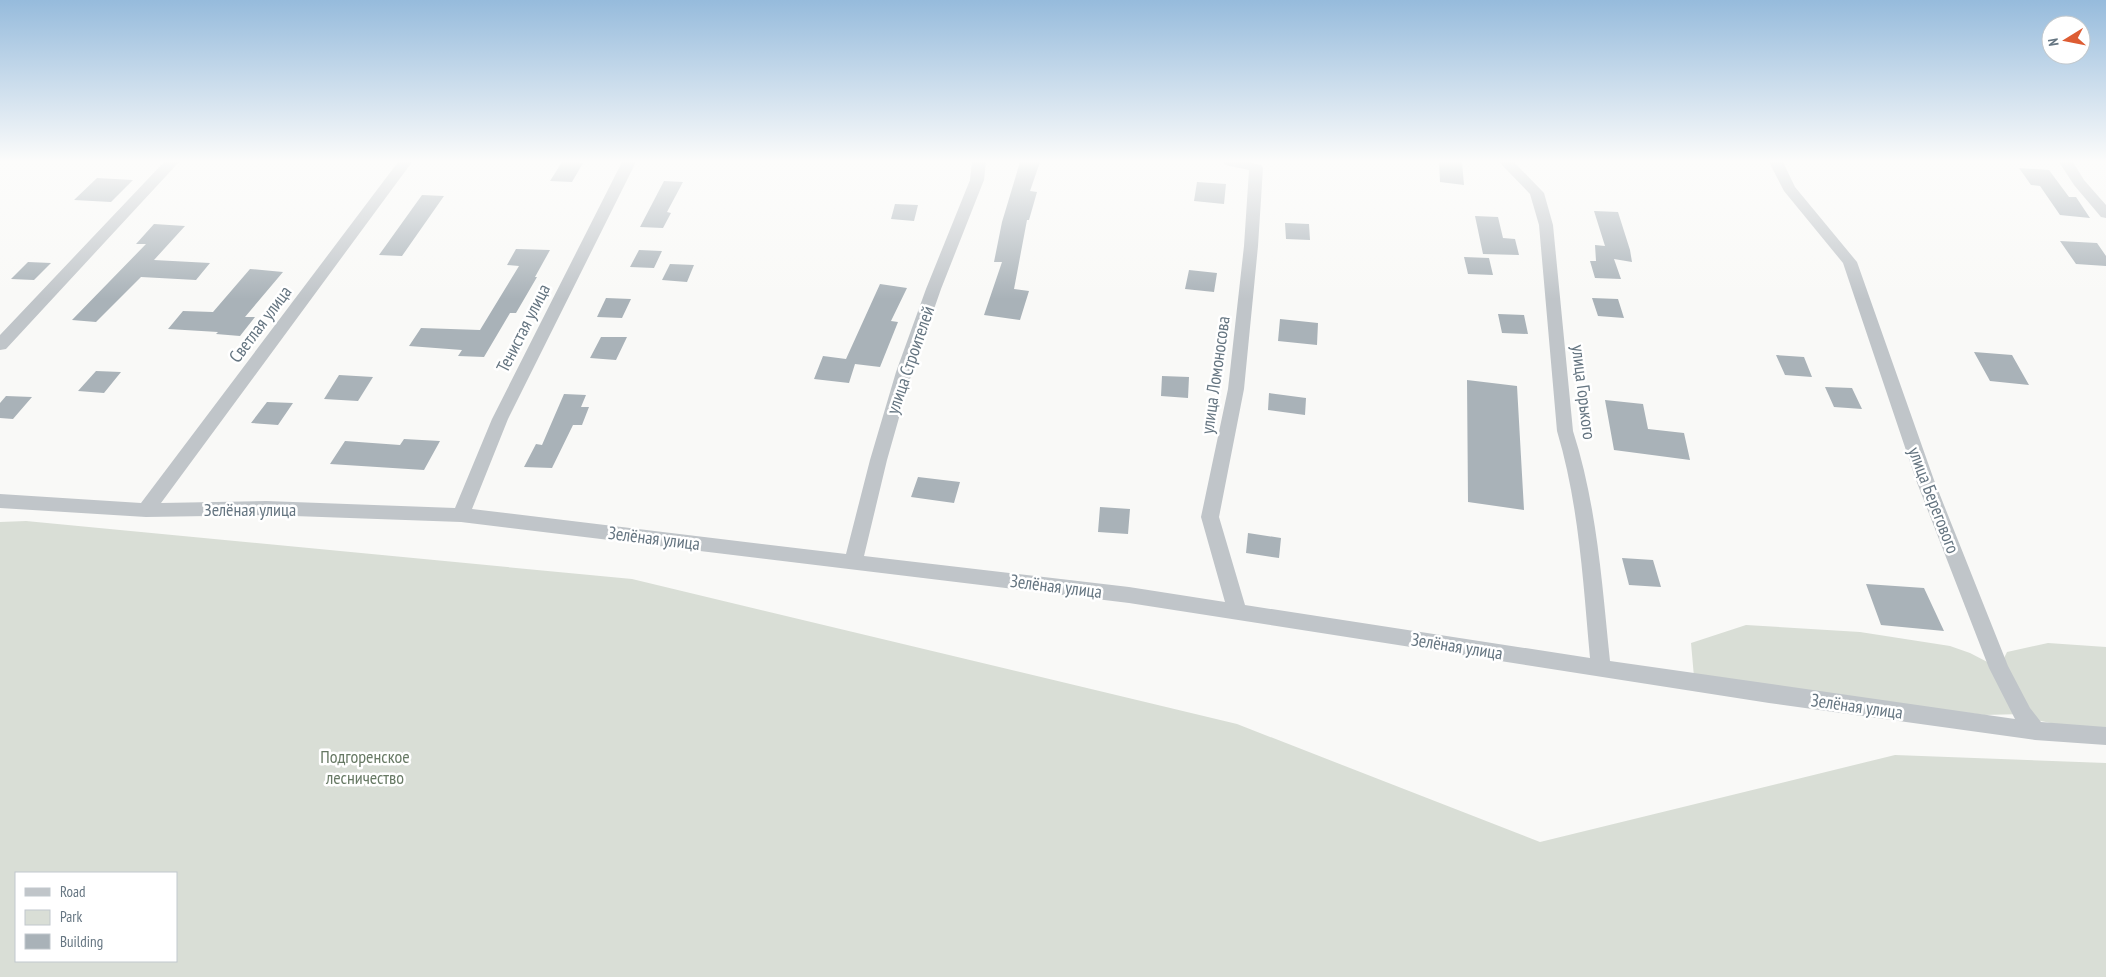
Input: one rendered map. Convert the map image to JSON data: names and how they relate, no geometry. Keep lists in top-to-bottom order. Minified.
{"streets":{"street":["Светлая улица","Тенистая улица","улица Строителей","улица Ломоносова","улица Горького","улица Берегового","Зелёная улица"]},"crossings":[["Светлая улица","Зелёная улица"],["Тенистая улица","Зелёная улица"],["улица Строителей","Зелёная улица"],["улица Ломоносова","Зелёная улица"],["улица Горького","Зелёная улица"],["улица Берегового","Зелёная улица"]],"parks":["Подгоренское лесничество"],"legend":["Road","Park","Building"],"north":"left"}
